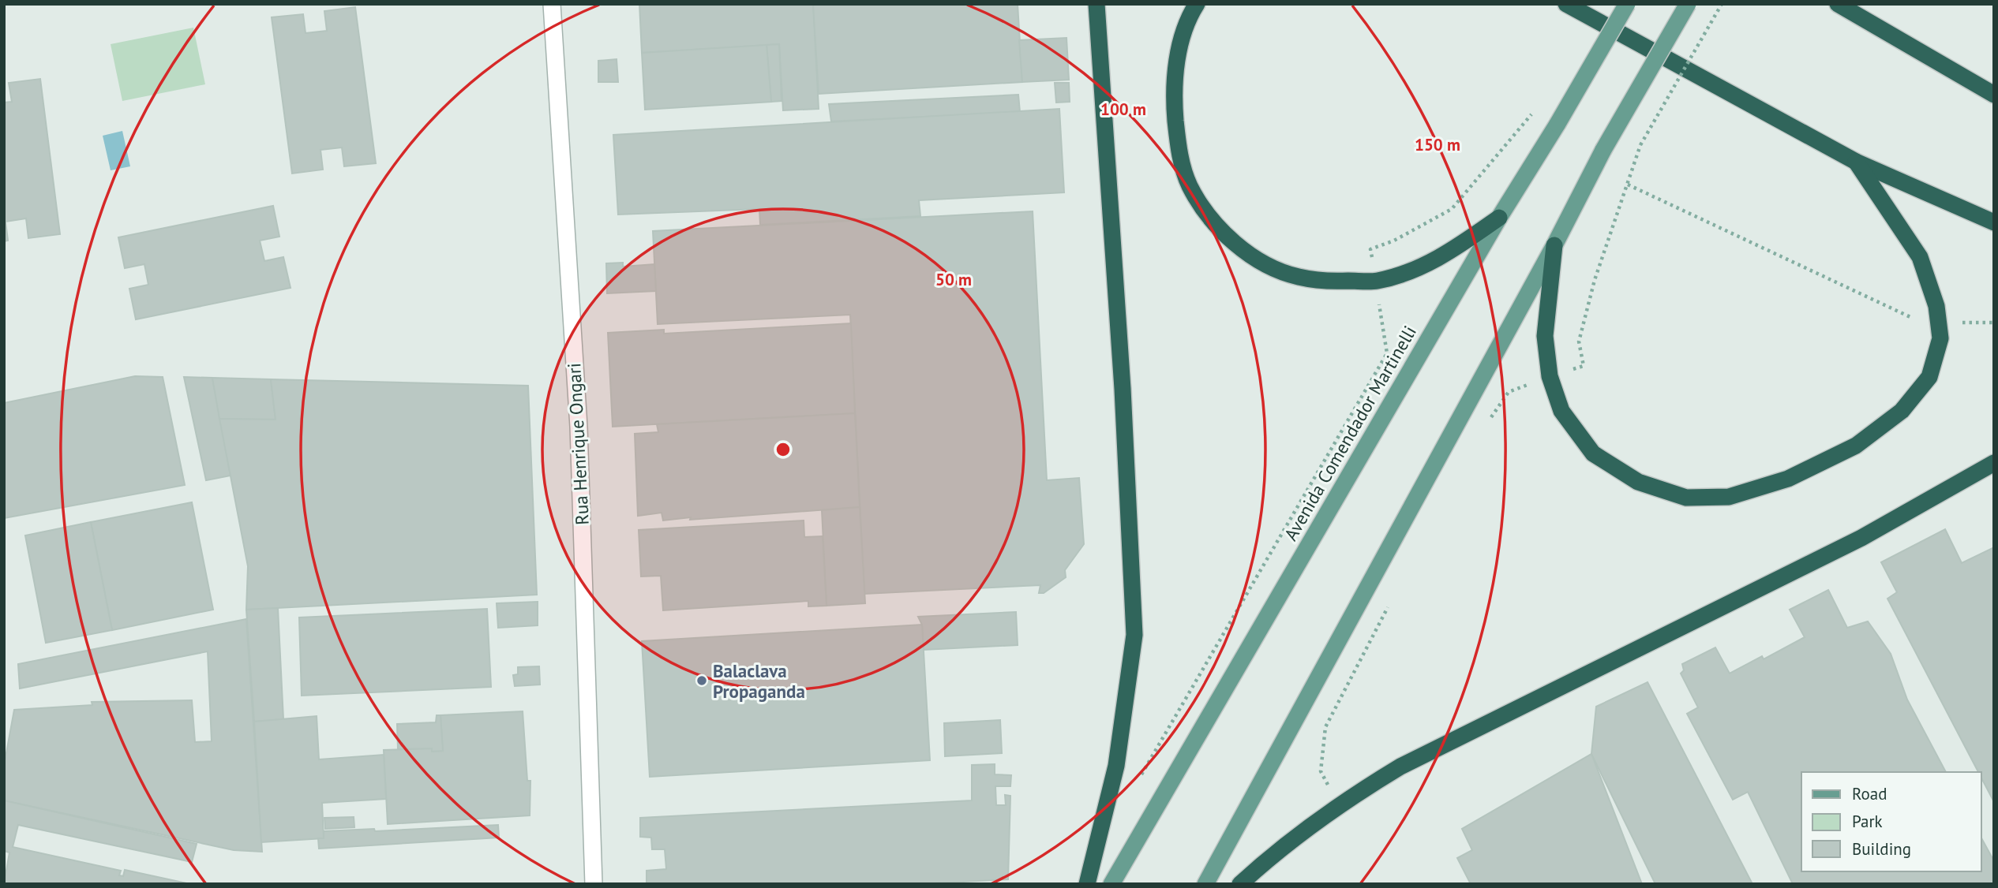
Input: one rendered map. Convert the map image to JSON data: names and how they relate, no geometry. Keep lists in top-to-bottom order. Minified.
{"streets":{"main road":["Avenida Comendador Martinelli"],"street":["Rua Henrique Ongari"]},"places":["Balaclava Propaganda"],"legend":["Road","Park","Building"],"rings":["100 m","150 m","50 m"]}
